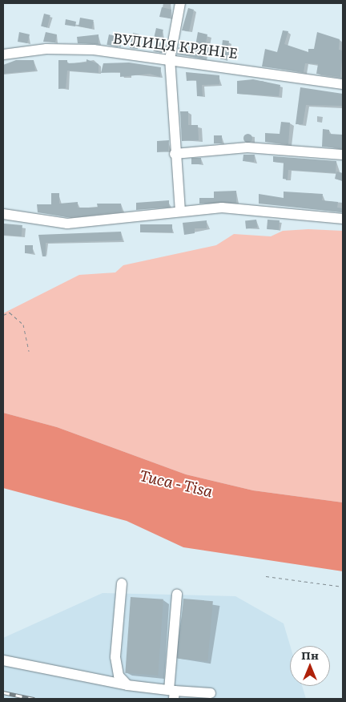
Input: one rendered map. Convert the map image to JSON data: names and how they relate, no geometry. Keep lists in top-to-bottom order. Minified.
{"streets":{"street":["ВУЛИЦЯ КРЯНГЕ"]},"water":["Тиса - Tisa"],"north":"top"}
